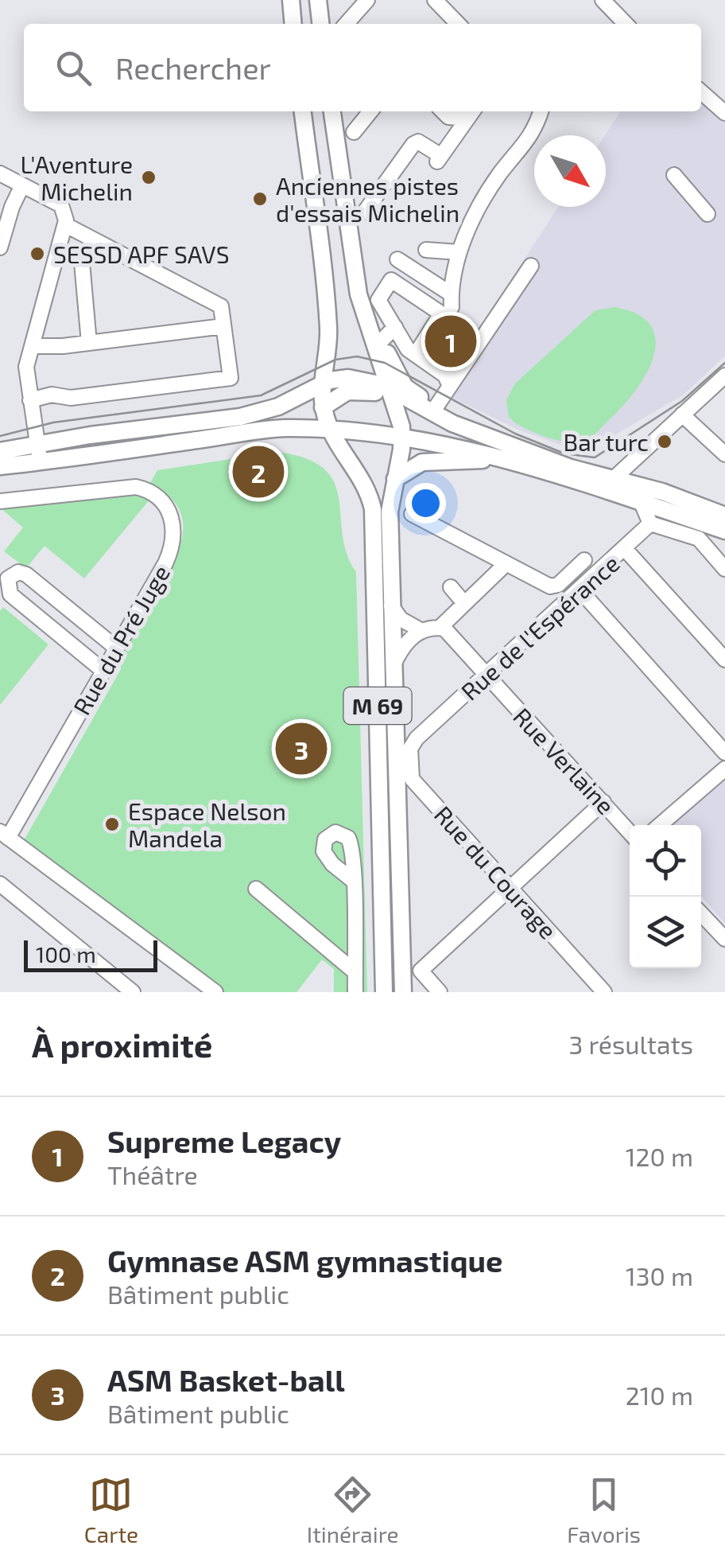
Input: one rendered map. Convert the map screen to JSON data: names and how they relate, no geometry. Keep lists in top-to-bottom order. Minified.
{"streets":{"main road":["M 69"],"street":["Rue de l'Espérance","Rue du Pré Juge","Rue Verlaine","Rue du Courage"]},"crossings":[["Rue de l'Espérance","Rue Verlaine"],["Rue de l'Espérance","Rue du Courage"]],"places":["L'Aventure Michelin","Anciennes pistes d'essais Michelin","SESSD APF SAVS","Bar turc","Espace Nelson Mandela"],"scale_bar":"100 m","north":"bottom right","page":{"search":"Rechercher","pins":["1","2","3"],"scale":"100 m","heading":["À proximité","3 résultats"],"list":[{"mark":"1","name":"Supreme Legacy","note":"Théâtre","value":"120 m"},{"mark":"2","name":"Gymnase ASM gymnastique","note":"Bâtiment public","value":"130 m"},{"mark":"3","name":"ASM Basket-ball","note":"Bâtiment public","value":"210 m"}],"nav":["Carte","Itinéraire","Favoris"]}}
